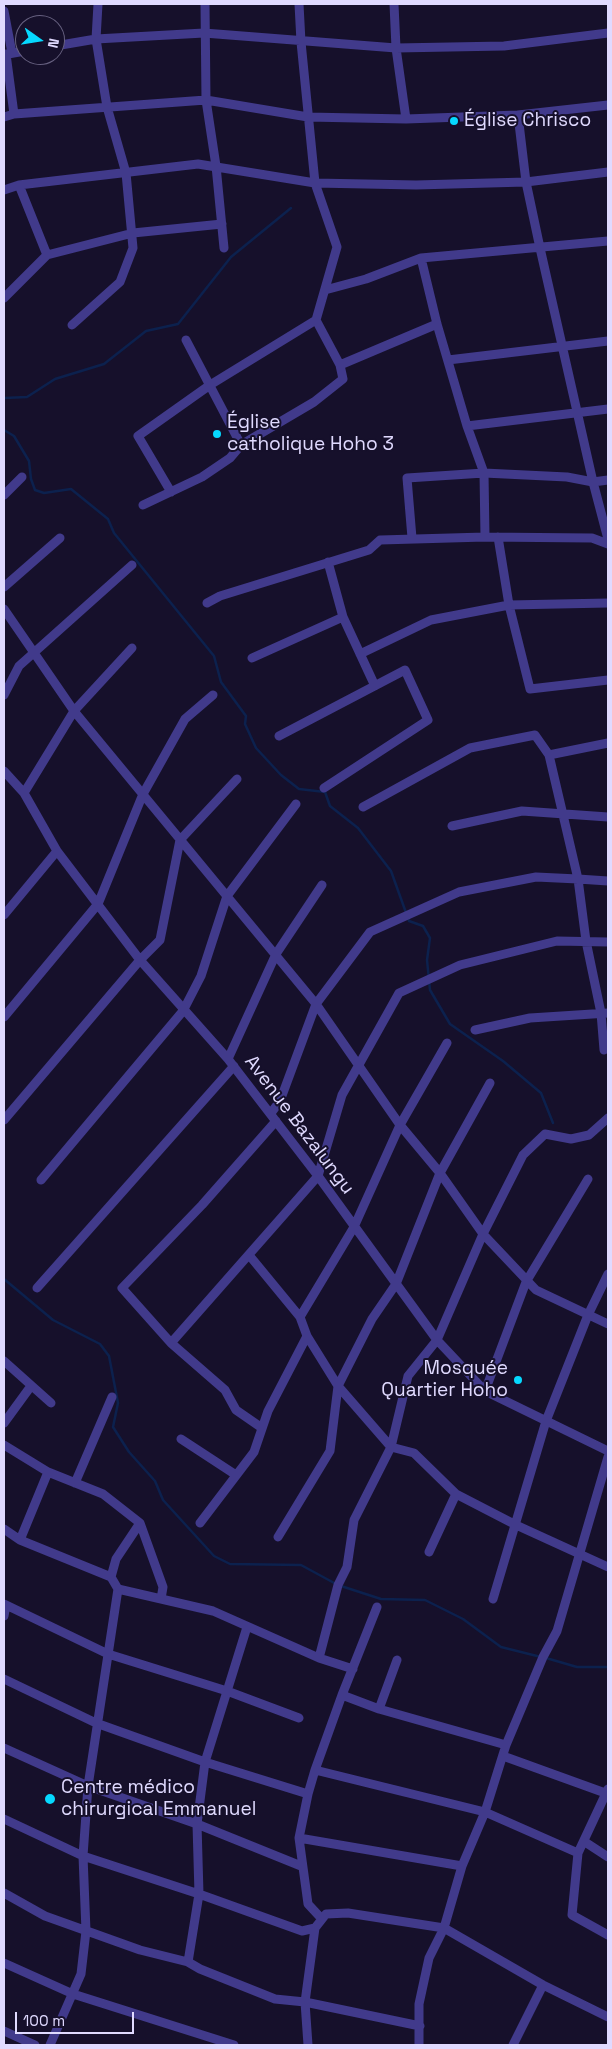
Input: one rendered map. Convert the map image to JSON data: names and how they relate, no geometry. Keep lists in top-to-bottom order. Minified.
{"streets":{"street":["Avenue Bazalungu"]},"places":["Église Chrisco","Église catholique Hoho 3","Mosquée Quartier Hoho","Centre médico chirurgical Emmanuel"],"scale_bar":"100 m","north":"right"}
